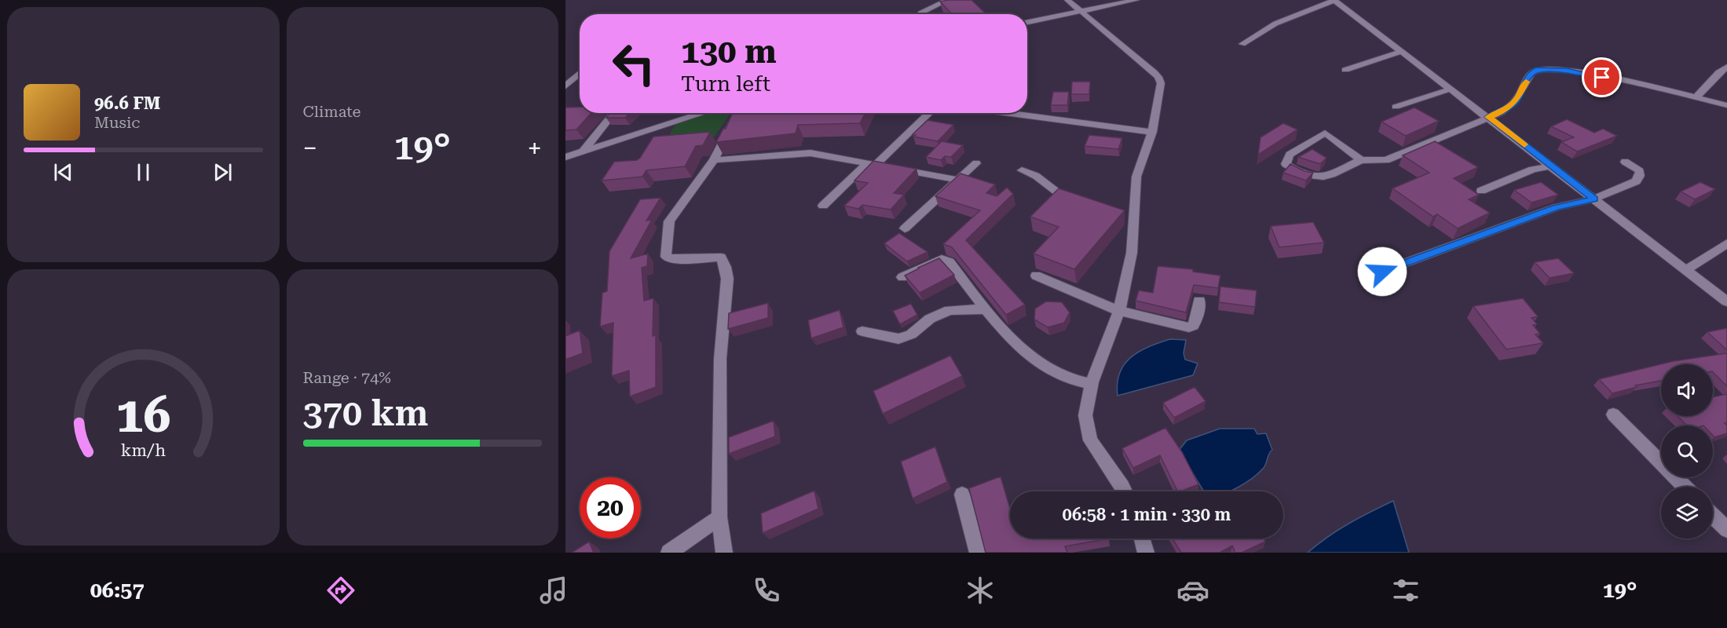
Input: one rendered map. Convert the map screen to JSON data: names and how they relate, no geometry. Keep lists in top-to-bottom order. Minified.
{"page":{"tile":["Climate",["Range · 74%","370 km"]],"turn":["130 m","Turn left"],"song":["96.6 FM","Music"],"heat":["−","19°","+"],"limit":"20","trip":"06:58 · 1 min · 330 m","tabs":["06:57","19°"],"gauge":["16","km/h"]}}
